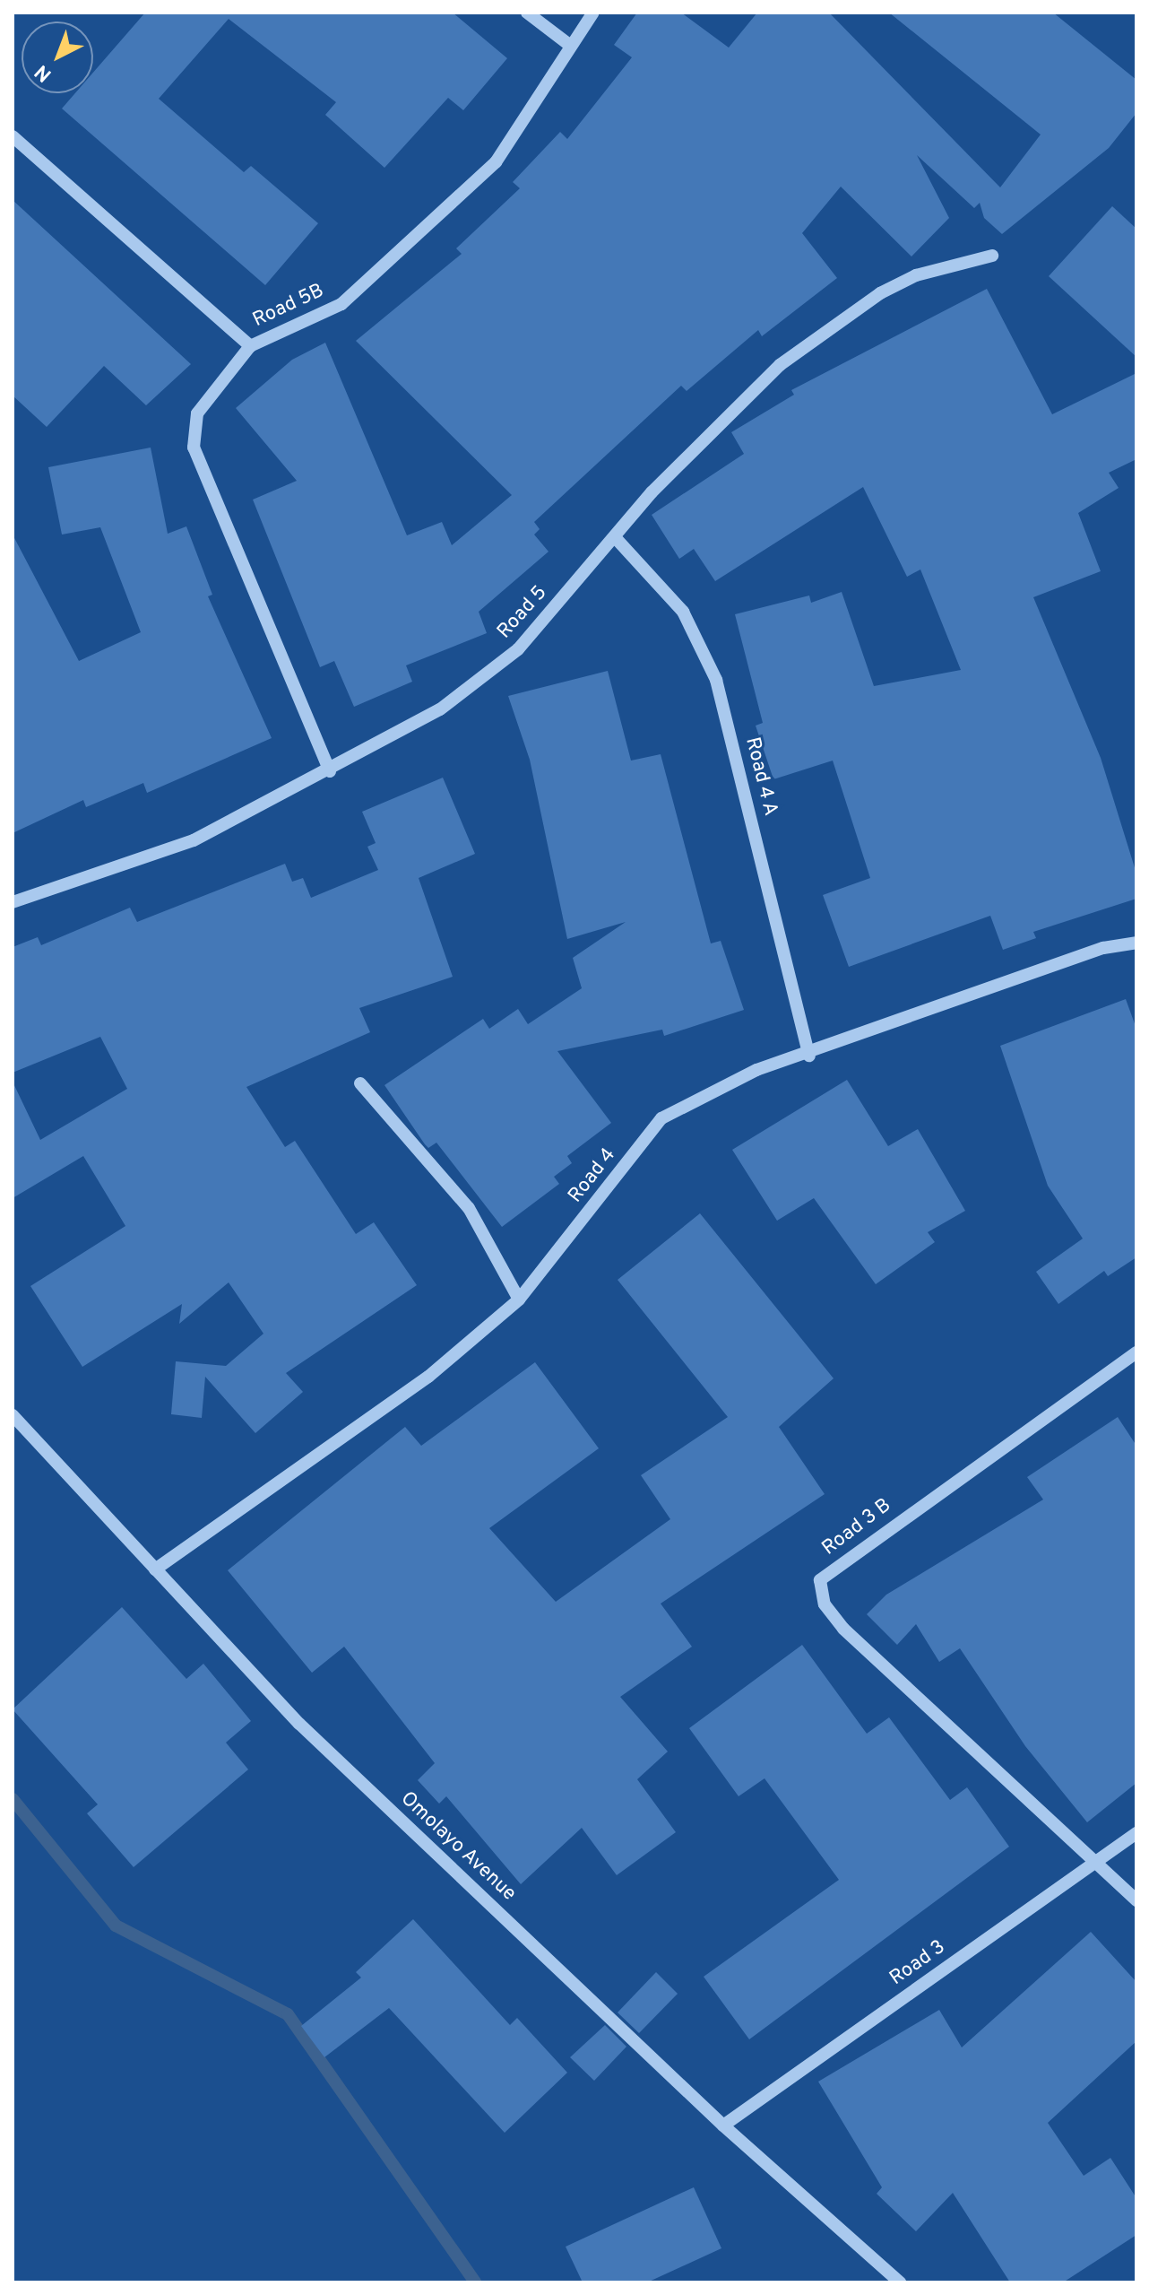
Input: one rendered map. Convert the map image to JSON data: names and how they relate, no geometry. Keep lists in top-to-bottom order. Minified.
{"streets":{"street":["Road 5B","Road 5","Road 4 A","Road 4","Road 3 B","Omolayo Avenue","Road 3"]},"crossings":[["Road 5B","Road 5"],["Road 5","Road 4 A"],["Road 4 A","Road 4"],["Road 4","Omolayo Avenue"],["Road 3 B","Road 3"],["Omolayo Avenue","Road 3"]],"north":"bottom left"}
